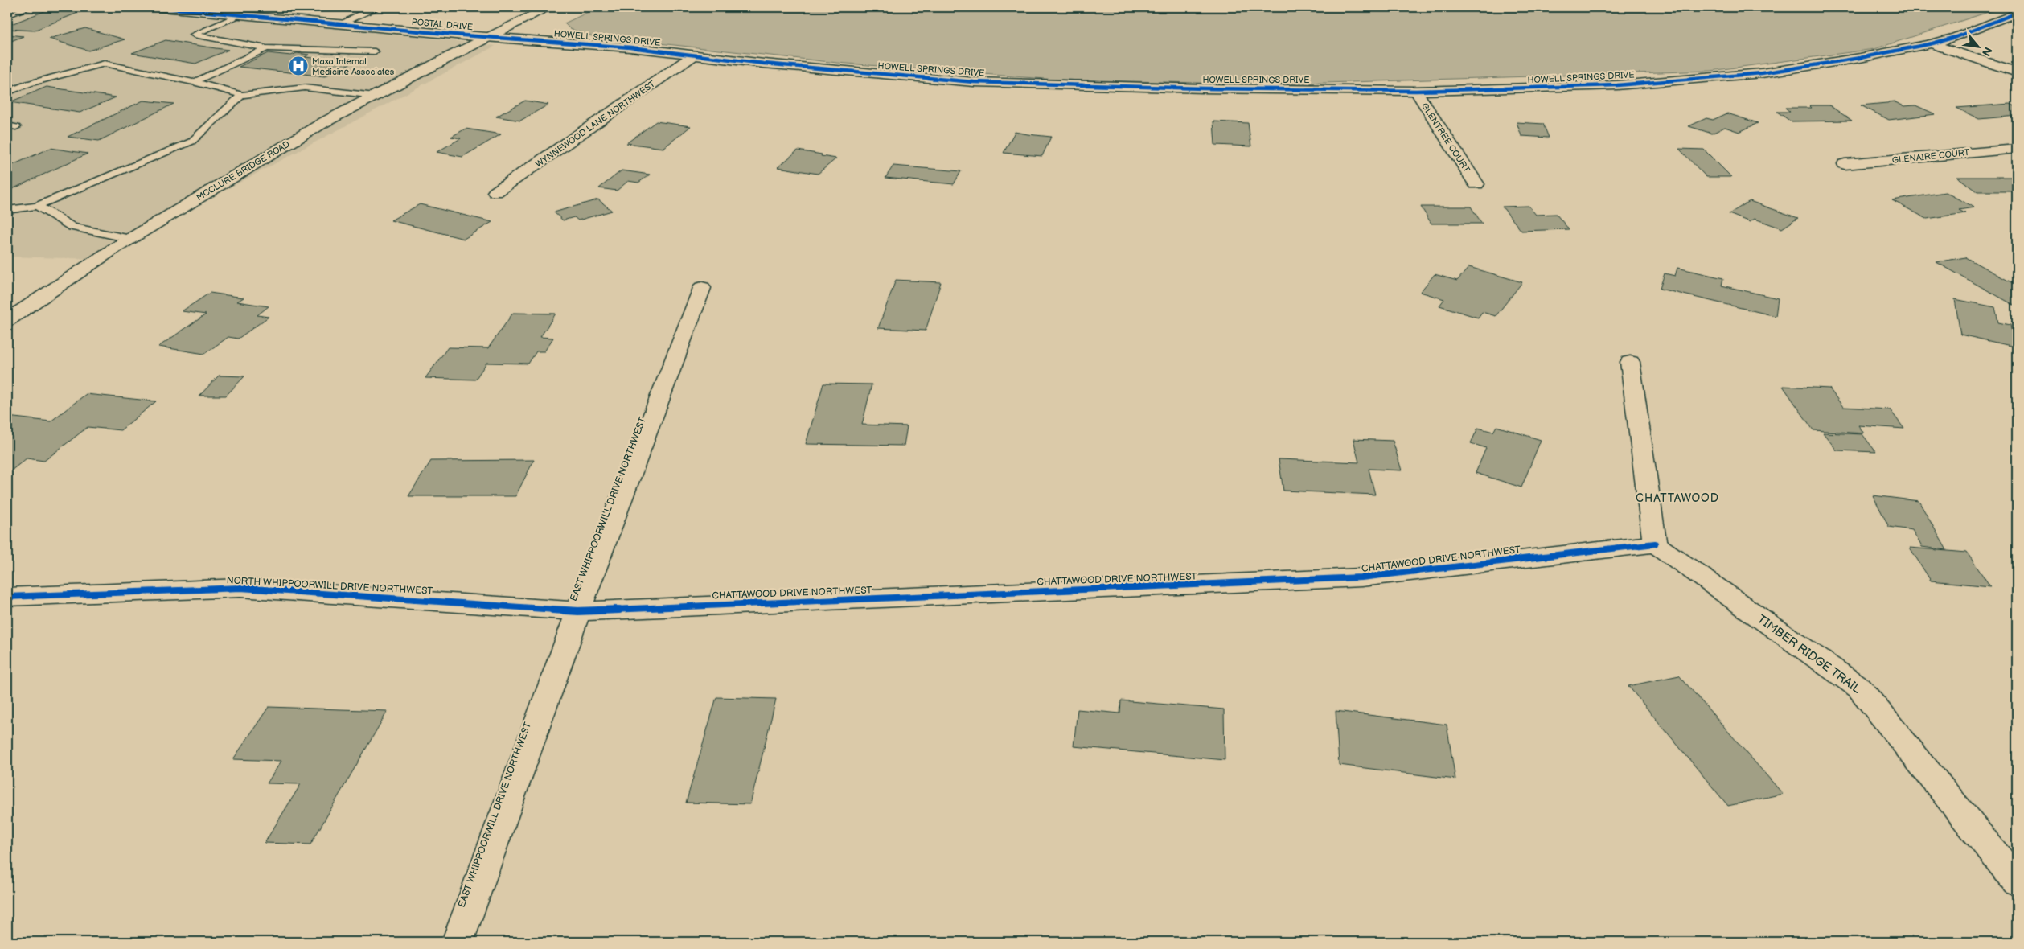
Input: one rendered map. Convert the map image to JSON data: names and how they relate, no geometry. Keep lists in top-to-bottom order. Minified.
{"streets":{"street":["POSTAL DRIVE","HOWELL SPRINGS DRIVE","WYNNEWOOD LANE NORTHWEST","GLENTREE COURT","GLENAIRE COURT","MCCLURE BRIDGE ROAD","EAST WHIPPOORWILL DRIVE NORTHWEST","CHATTAWOOD DRIVE NORTHWEST","NORTH WHIPPOORWILL DRIVE NORTHWEST","TIMBER RIDGE TRAIL"]},"crossings":[["POSTAL DRIVE","HOWELL SPRINGS DRIVE"],["POSTAL DRIVE","MCCLURE BRIDGE ROAD"],["HOWELL SPRINGS DRIVE","WYNNEWOOD LANE NORTHWEST"],["HOWELL SPRINGS DRIVE","GLENTREE COURT"],["HOWELL SPRINGS DRIVE","MCCLURE BRIDGE ROAD"],["EAST WHIPPOORWILL DRIVE NORTHWEST","CHATTAWOOD DRIVE NORTHWEST"],["EAST WHIPPOORWILL DRIVE NORTHWEST","NORTH WHIPPOORWILL DRIVE NORTHWEST"],["CHATTAWOOD DRIVE NORTHWEST","NORTH WHIPPOORWILL DRIVE NORTHWEST"],["CHATTAWOOD DRIVE NORTHWEST","TIMBER RIDGE TRAIL"]],"districts":["CHATTAWOOD"],"places":{"hospital":["Maxa Internal Medicine Associates"]},"north":"bottom right"}
